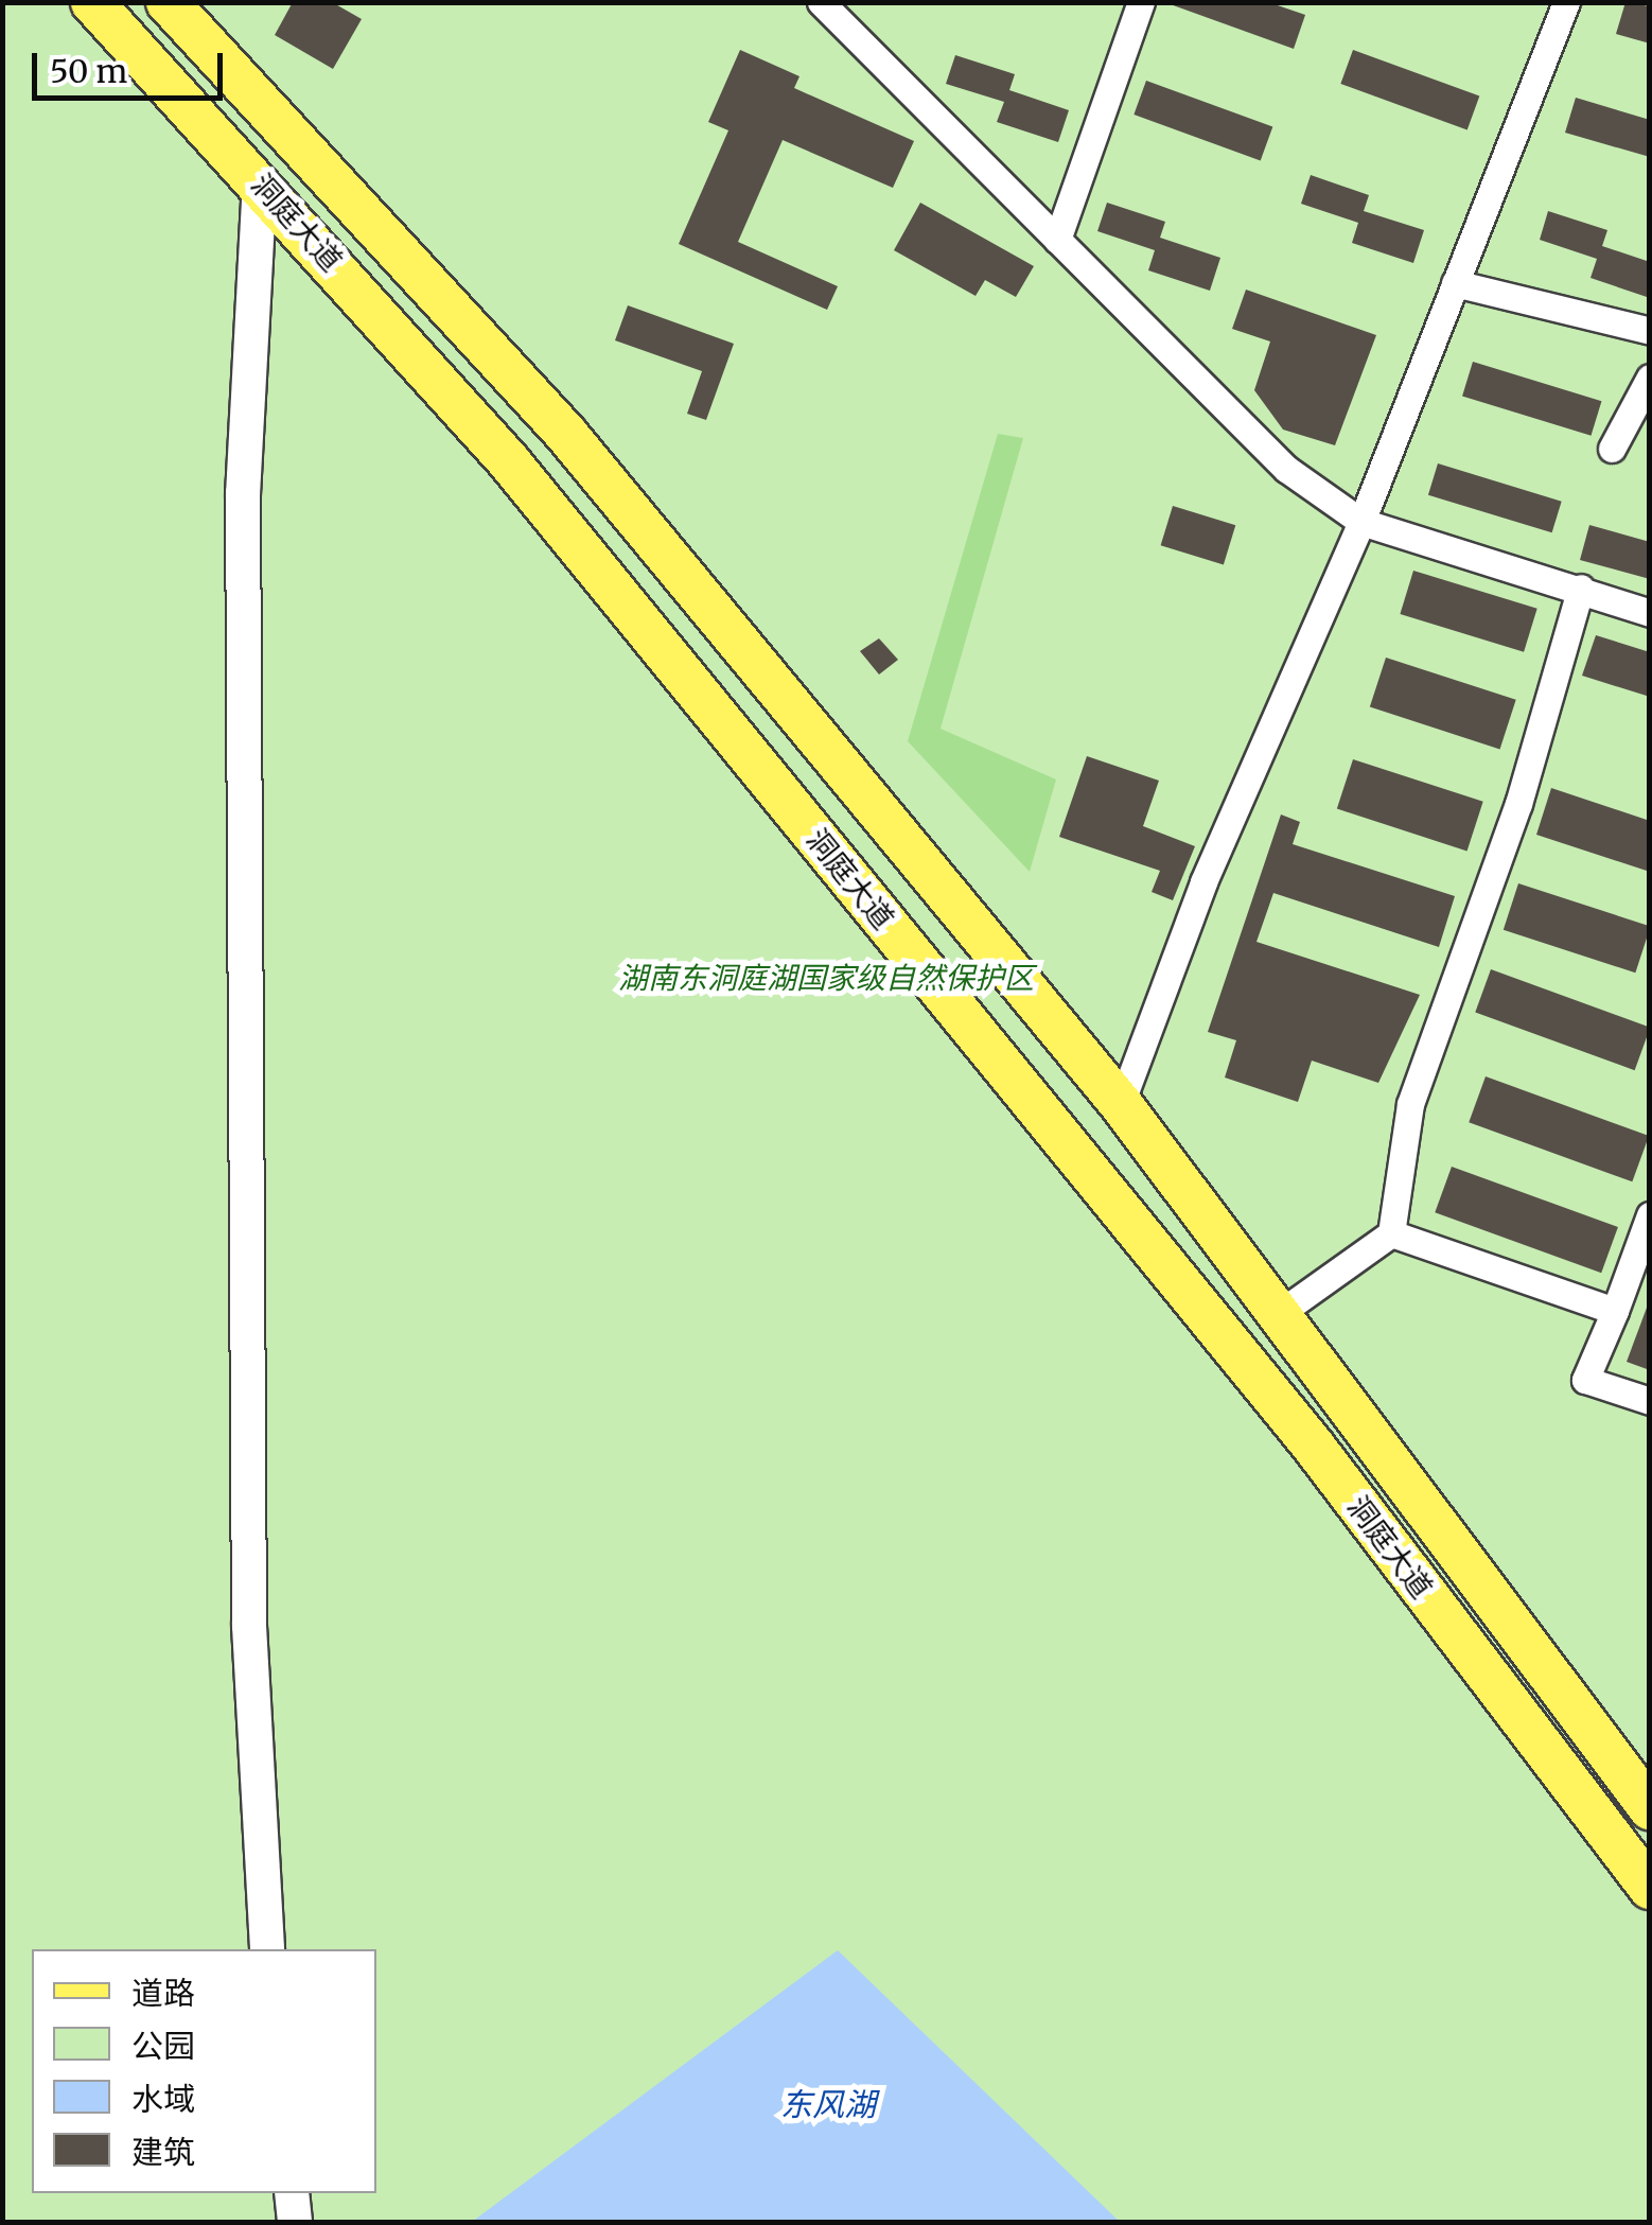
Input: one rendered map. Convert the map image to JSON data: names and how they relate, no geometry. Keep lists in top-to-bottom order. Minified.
{"streets":{"main road":["洞庭大道"]},"water":["东风湖"],"parks":["湖南东洞庭湖国家级自然保护区"],"legend":["道路","公园","水域","建筑"],"scale_bar":"50 m"}
